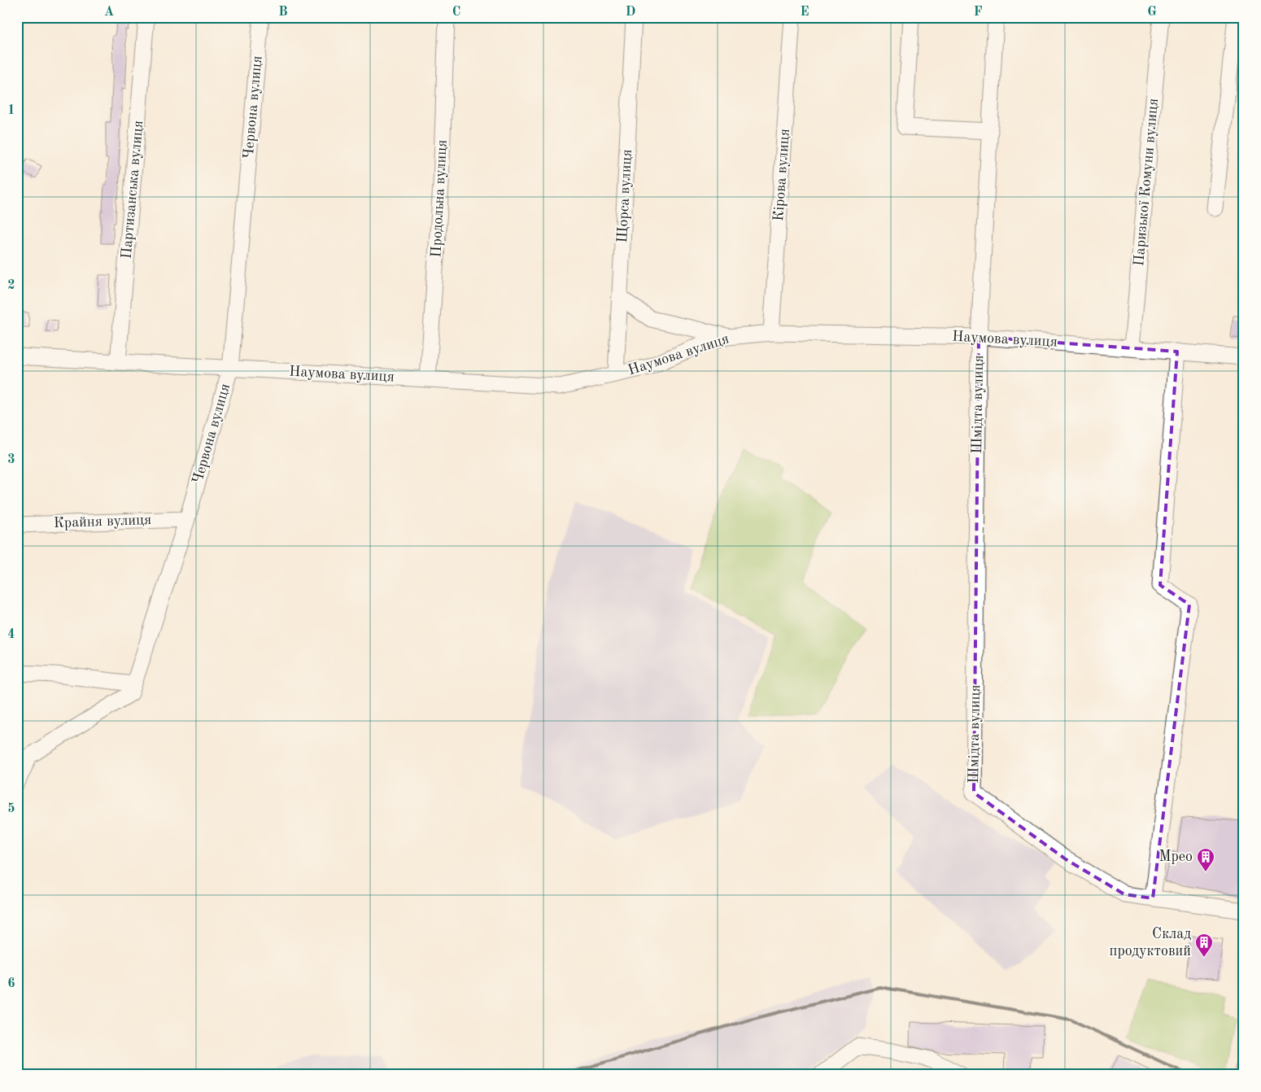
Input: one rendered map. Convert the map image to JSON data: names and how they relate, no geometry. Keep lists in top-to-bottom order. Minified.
{"streets":{"street":["Червона вулиця","Кірова вулиця","Паризької Комуни вулиця","Партизанська вулиця","Щорса вулиця","Продольна вулиця","Наумова вулиця","Шмідта вулиця","Крайня вулиця"]},"crossings":[["Червона вулиця","Наумова вулиця"],["Червона вулиця","Крайня вулиця"],["Кірова вулиця","Наумова вулиця"],["Паризької Комуни вулиця","Наумова вулиця"],["Партизанська вулиця","Наумова вулиця"],["Щорса вулиця","Наумова вулиця"],["Продольна вулиця","Наумова вулиця"],["Наумова вулиця","Шмідта вулиця"]],"places":{"building":["Мрео","Склад продуктовий"]},"grid":{"columns":["A","B","C","D","E","F","G"],"rows":["1","2","3","4","5","6"]}}
